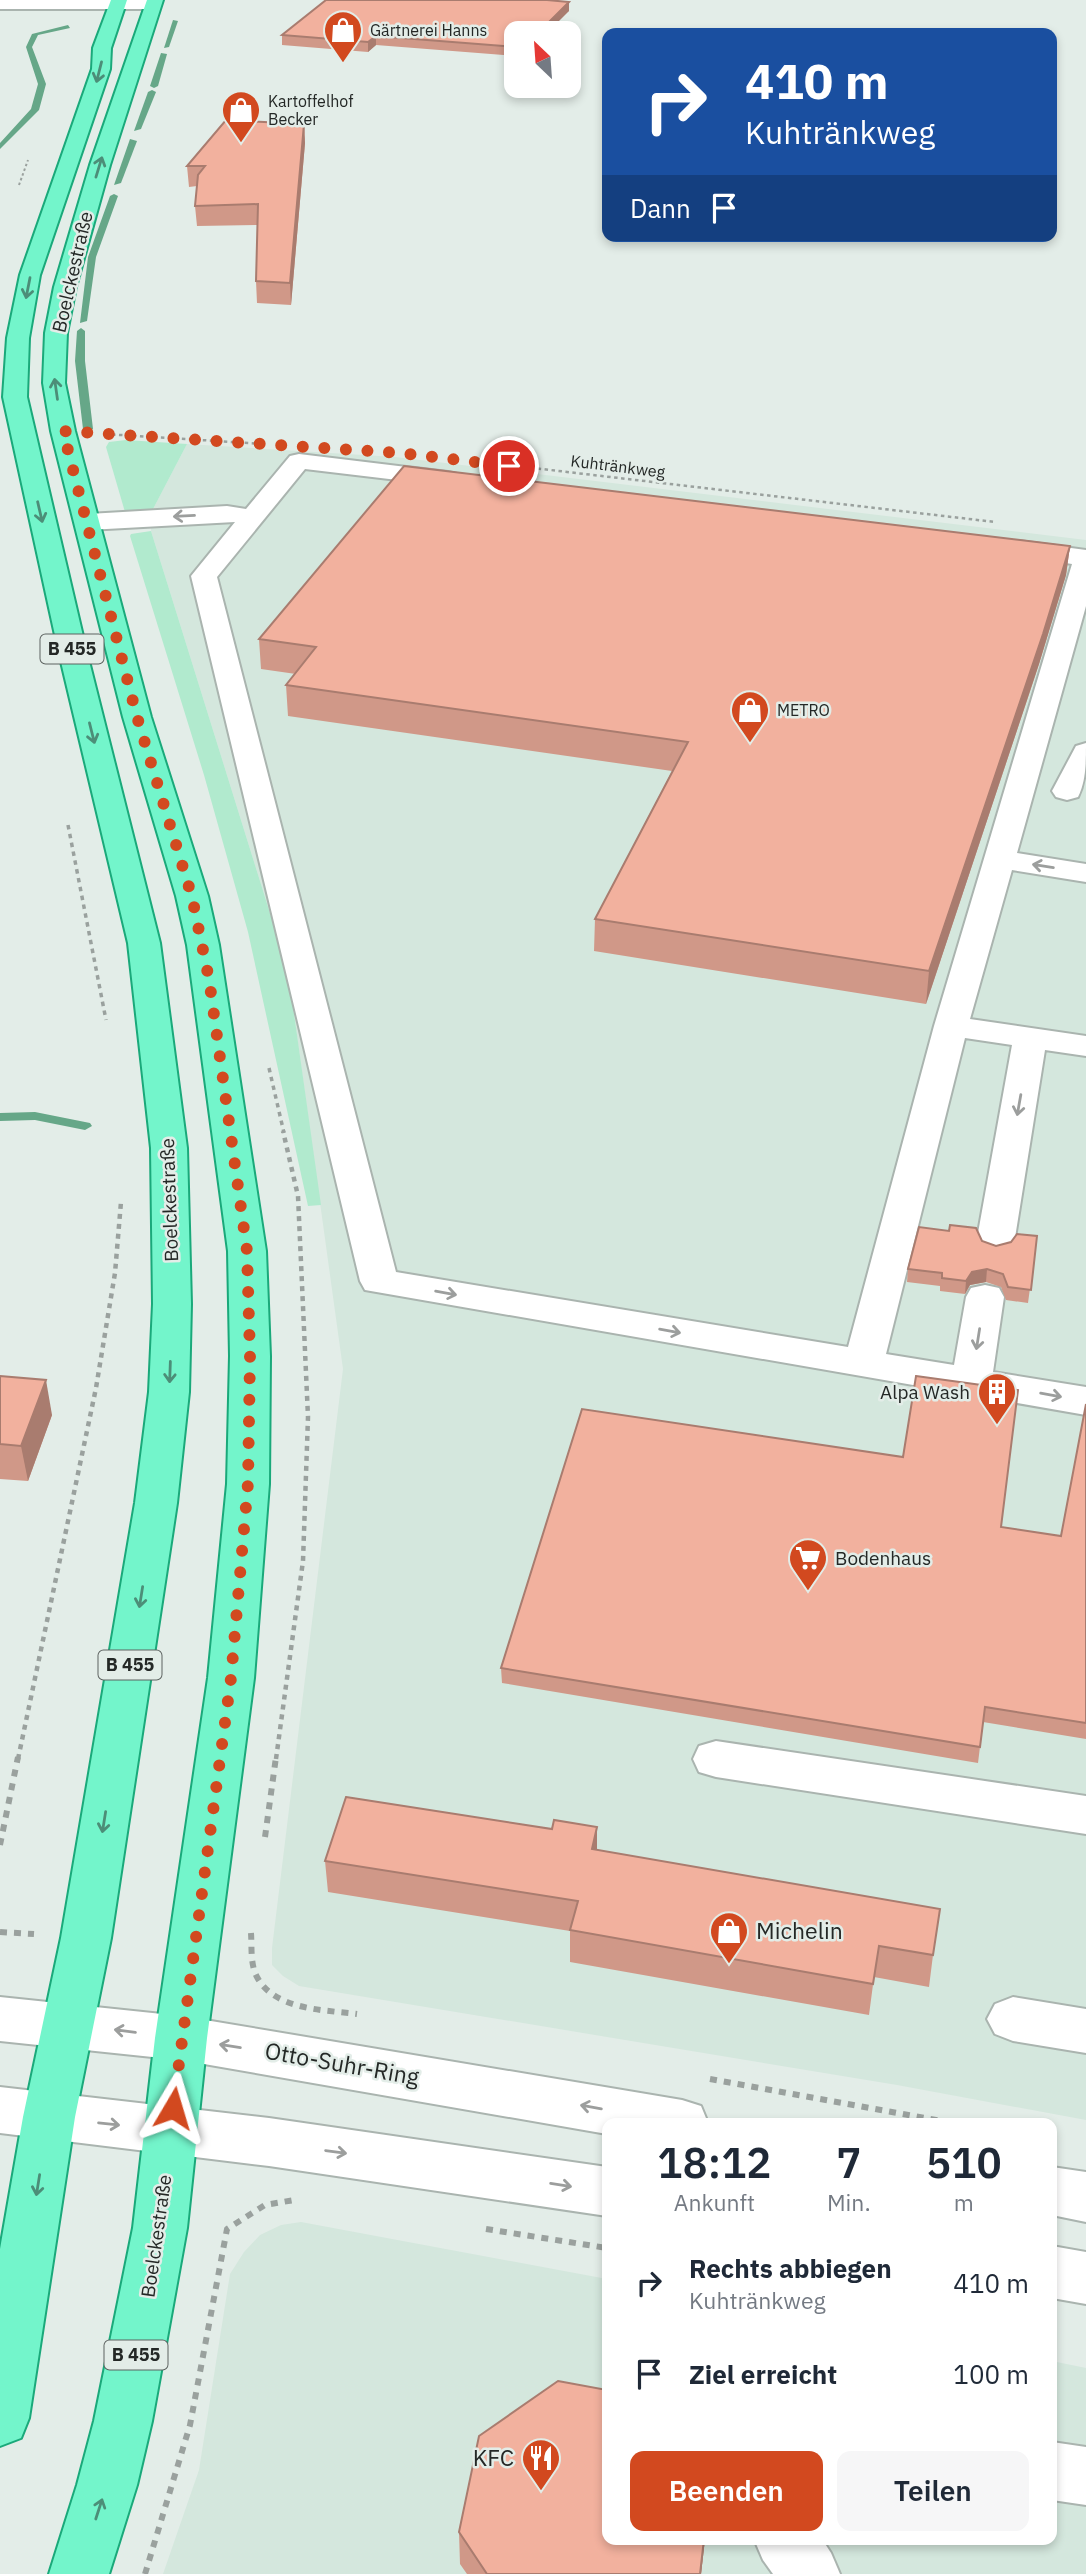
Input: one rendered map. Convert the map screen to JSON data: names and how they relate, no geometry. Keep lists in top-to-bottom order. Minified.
{"streets":{"main road":["Boelckestraße","B 455"],"street":["Otto-Suhr-Ring"],"path":["Kuhtränkweg"]},"crossings":[["Boelckestraße","Otto-Suhr-Ring"]],"places":{"shop":["Gärtnerei Hanns","Kartoffelhof Becker","METRO","Michelin"],"building":["Alpa Wash"],"supermarket":["Bodenhaus"],"restaurant":["KFC"]},"north":"top left","page":{"turn":["410 m","Kuhtränkweg"],"then":"Dann","eta":["18:12","Ankunft","7","Min.","510","m"],"list":[{"name":"Rechts abbiegen","note":"Kuhtränkweg","value":"410 m"},{"name":"Ziel erreicht","value":"100 m"}],"buttons":["Beenden","Teilen"]}}
